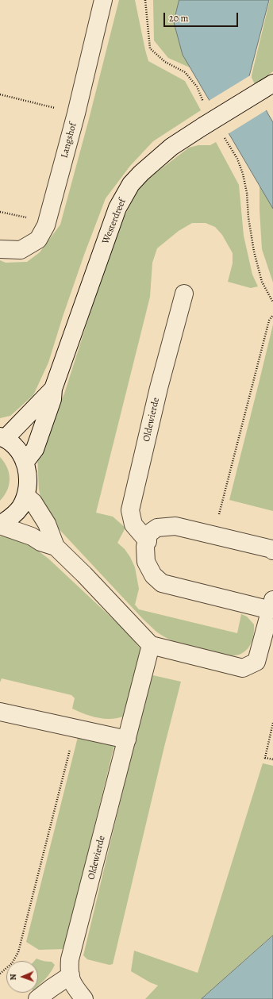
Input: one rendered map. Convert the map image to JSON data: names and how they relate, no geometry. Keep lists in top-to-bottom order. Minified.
{"streets":{"street":["Langshof","Westerdreef","Oldewierde"]},"scale_bar":"20 m","north":"left"}
